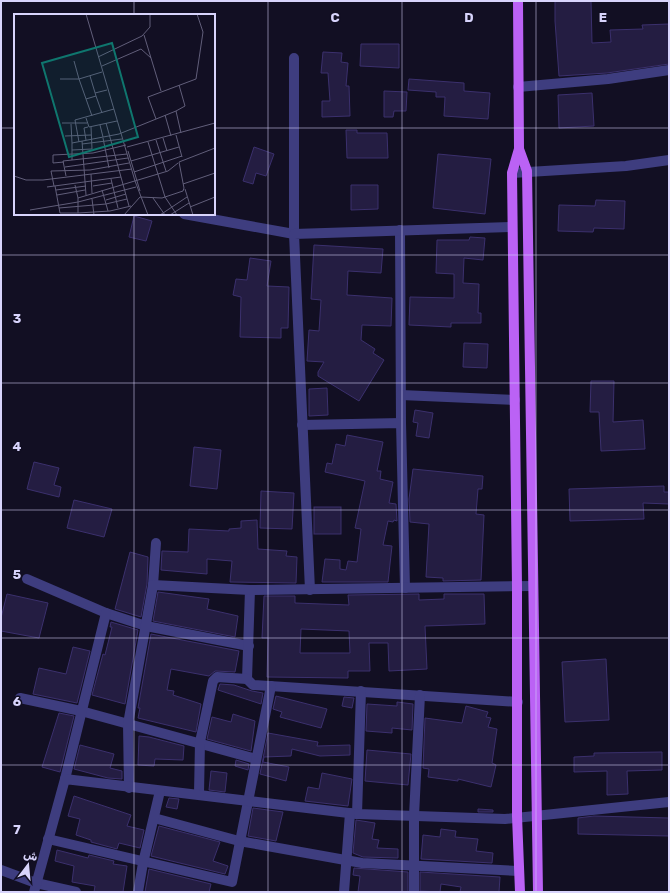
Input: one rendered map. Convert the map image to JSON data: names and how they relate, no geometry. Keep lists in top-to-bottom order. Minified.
{"north":"top","grid":{"columns":["C","D","E"],"rows":["3","4","5","6","7"]}}
